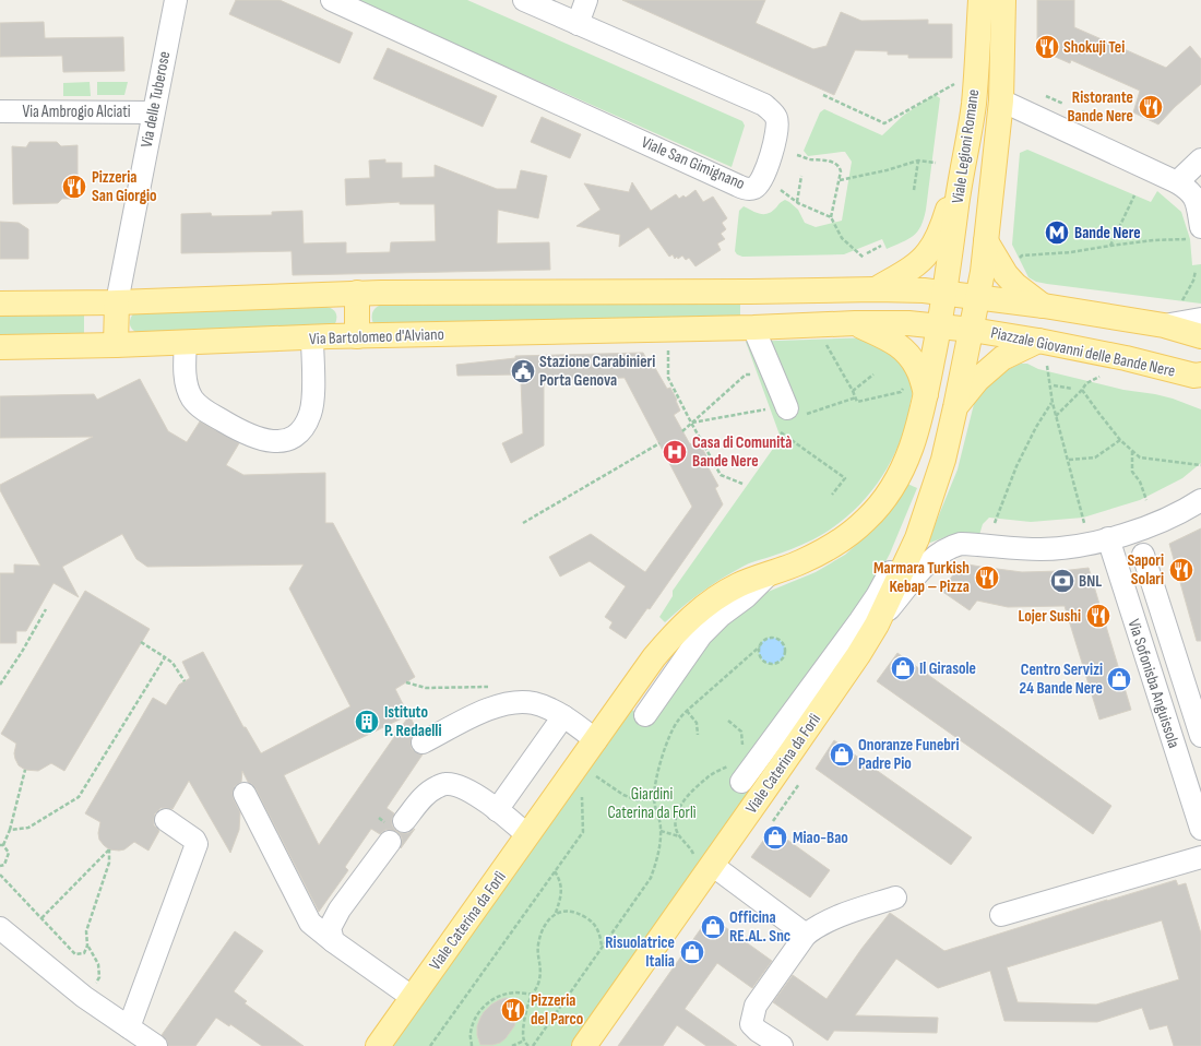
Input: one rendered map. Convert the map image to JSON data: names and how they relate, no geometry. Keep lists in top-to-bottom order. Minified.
{"streets":{"main road":["Viale Legioni Romane","Via Bartolomeo d'Alviano","Piazzale Giovanni delle Bande Nere","Viale Caterina da Forlì"],"street":["Via delle Tuberose","Via Ambrogio Alciati","Viale San Gimignano","Via Sofonisba Anguissola"]},"crossings":[["Via delle Tuberose","Via Ambrogio Alciati"],["Viale Legioni Romane","Piazzale Giovanni delle Bande Nere"],["Via Bartolomeo d'Alviano","Piazzale Giovanni delle Bande Nere"],["Piazzale Giovanni delle Bande Nere","Viale Caterina da Forlì"]],"parks":["Giardini Caterina da Forlì"],"places":{"restaurant":["Shokuji Tei","Ristorante Bande Nere","Pizzeria San Giorgio","Sapori Solari","Marmara Turkish Kebap – Pizza","Lojer Sushi","Pizzeria del Parco"],"metro station":["Bande Nere"],"public building":["Stazione Carabinieri Porta Genova"],"hospital":["Casa di Comunità Bande Nere"],"bank":["BNL"],"shop":["Il Girasole","Centro Servizi 24 Bande Nere","Onoranze Funebri Padre Pio","Miao-Bao","Officina RE.AL. Snc","Risuolatrice Italia"],"building":["Istituto P. Redaelli"]}}
